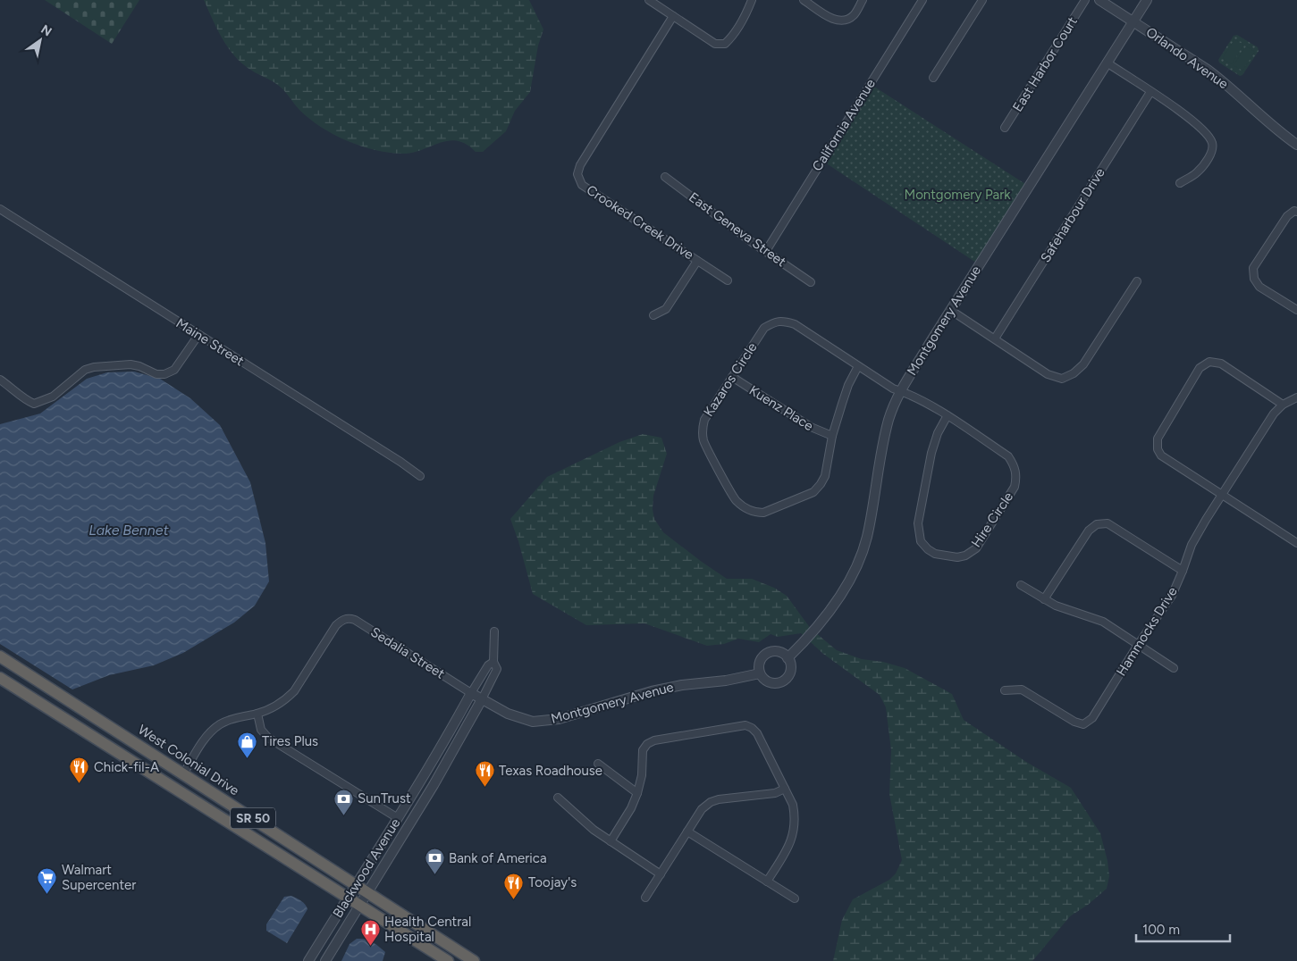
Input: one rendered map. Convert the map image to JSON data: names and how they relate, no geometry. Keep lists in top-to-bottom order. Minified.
{"streets":{"highway":["West Colonial Drive","SR 50"],"street":["Orlando Avenue","East Harbor Court","California Avenue","Safeharbour Drive","Crooked Creek Drive","East Geneva Street","Montgomery Avenue","Maine Street","Kazaros Circle","Kuenz Place","Hire Circle","Hammocks Drive","Sedalia Street","Blackwood Avenue"]},"crossings":[["Orlando Avenue","Montgomery Avenue"],["California Avenue","East Geneva Street"],["Montgomery Avenue","Kazaros Circle"],["Montgomery Avenue","Hire Circle"],["Montgomery Avenue","Sedalia Street"],["Montgomery Avenue","Blackwood Avenue"],["Kazaros Circle","Kuenz Place"],["Kazaros Circle","Hire Circle"],["Sedalia Street","Blackwood Avenue"],["West Colonial Drive","Blackwood Avenue"],["SR 50","Blackwood Avenue"]],"water":["Lake Bennet"],"parks":["Montgomery Park"],"places":{"shop":["Tires Plus"],"restaurant":["Chick-fil-A","Texas Roadhouse","Toojay's"],"bank":["SunTrust","Bank of America"],"supermarket":["Walmart Supercenter"],"hospital":["Health Central Hospital"]},"scale_bar":"100 m","north":"top right"}
